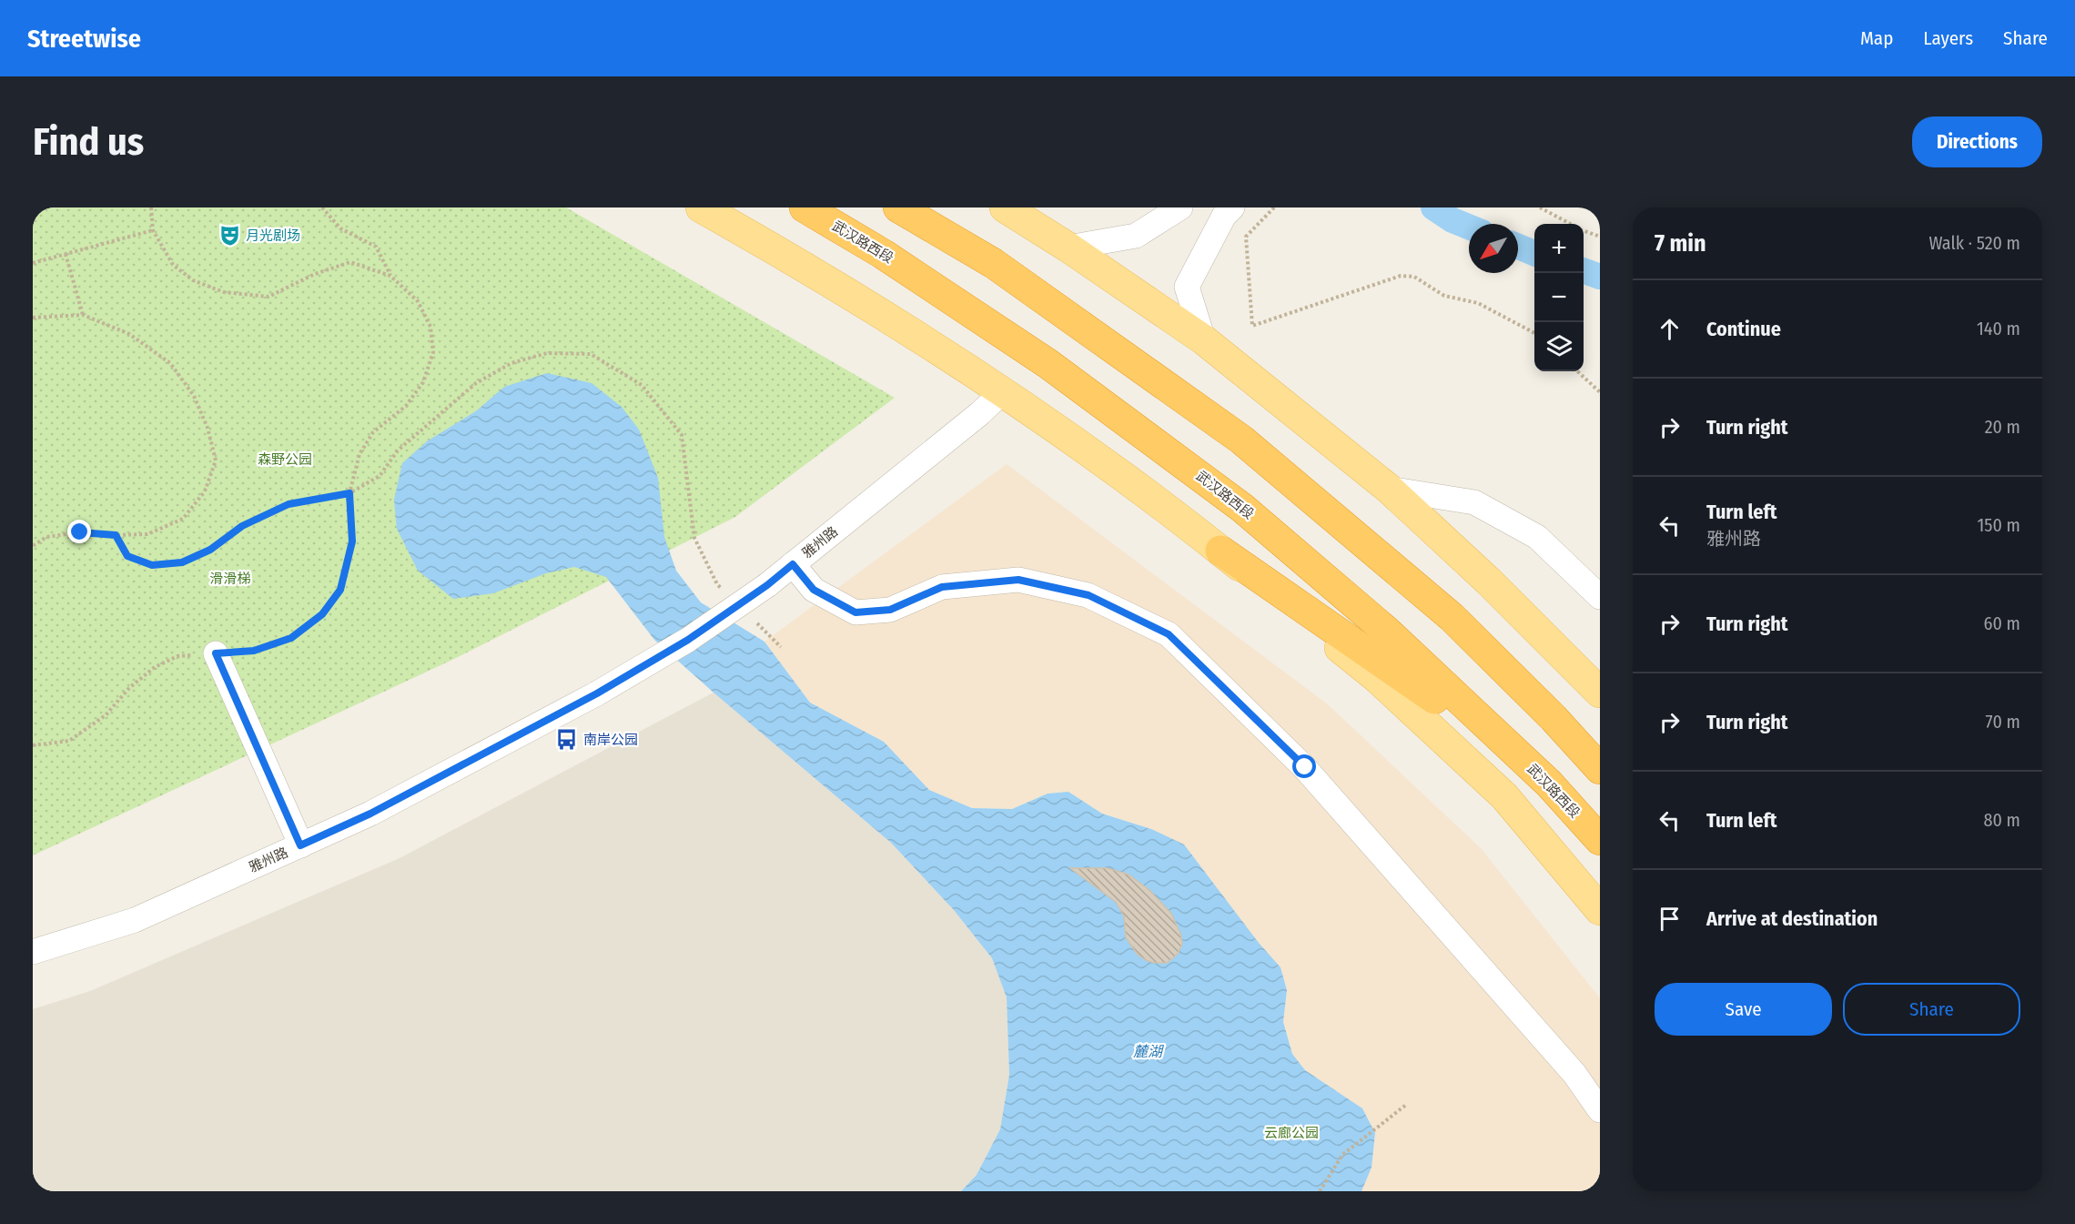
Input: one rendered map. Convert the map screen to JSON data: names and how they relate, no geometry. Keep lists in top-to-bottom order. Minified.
{"streets":{"highway":["武汉路西段"],"street":["雅州路"]},"water":["麓湖"],"parks":["森野公园","滑滑梯","云廊公园"],"places":{"theatre":["月光剧场"],"bus stop":["南岸公园"]},"north":"bottom left","page":{"header":"Streetwise","nav":["Map","Layers","Share"],"buttons":["Directions",["Save","Share"]],"title":"Find us","heading":["7 min","Walk · 520 m"],"map_buttons":["+","−"],"list":[["Continue","140 m"],["Turn right","20 m"],["Turn left","雅州路","150 m"],["Turn right","60 m"],["Turn right","70 m"],["Turn left","80 m"],"Arrive at destination"]}}
